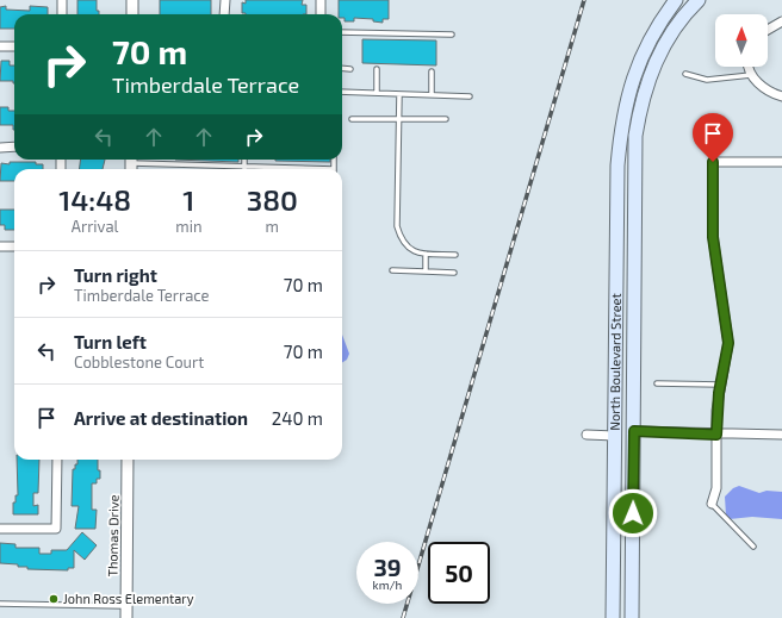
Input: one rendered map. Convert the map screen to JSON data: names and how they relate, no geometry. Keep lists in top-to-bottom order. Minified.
{"streets":{"main road":["North Boulevard Street"],"street":["Thomas Drive"]},"places":["John Ross Elementary"],"north":"top","page":{"turn":["70 m","Timberdale Terrace"],"eta":["14:48","Arrival","1","min","380","m"],"list":[{"name":"Turn right","note":"Timberdale Terrace","value":"70 m"},{"name":"Turn left","note":"Cobblestone Court","value":"70 m"},{"name":"Arrive at destination","value":"240 m"}],"speed":"39 km/h","limit":"50"}}
